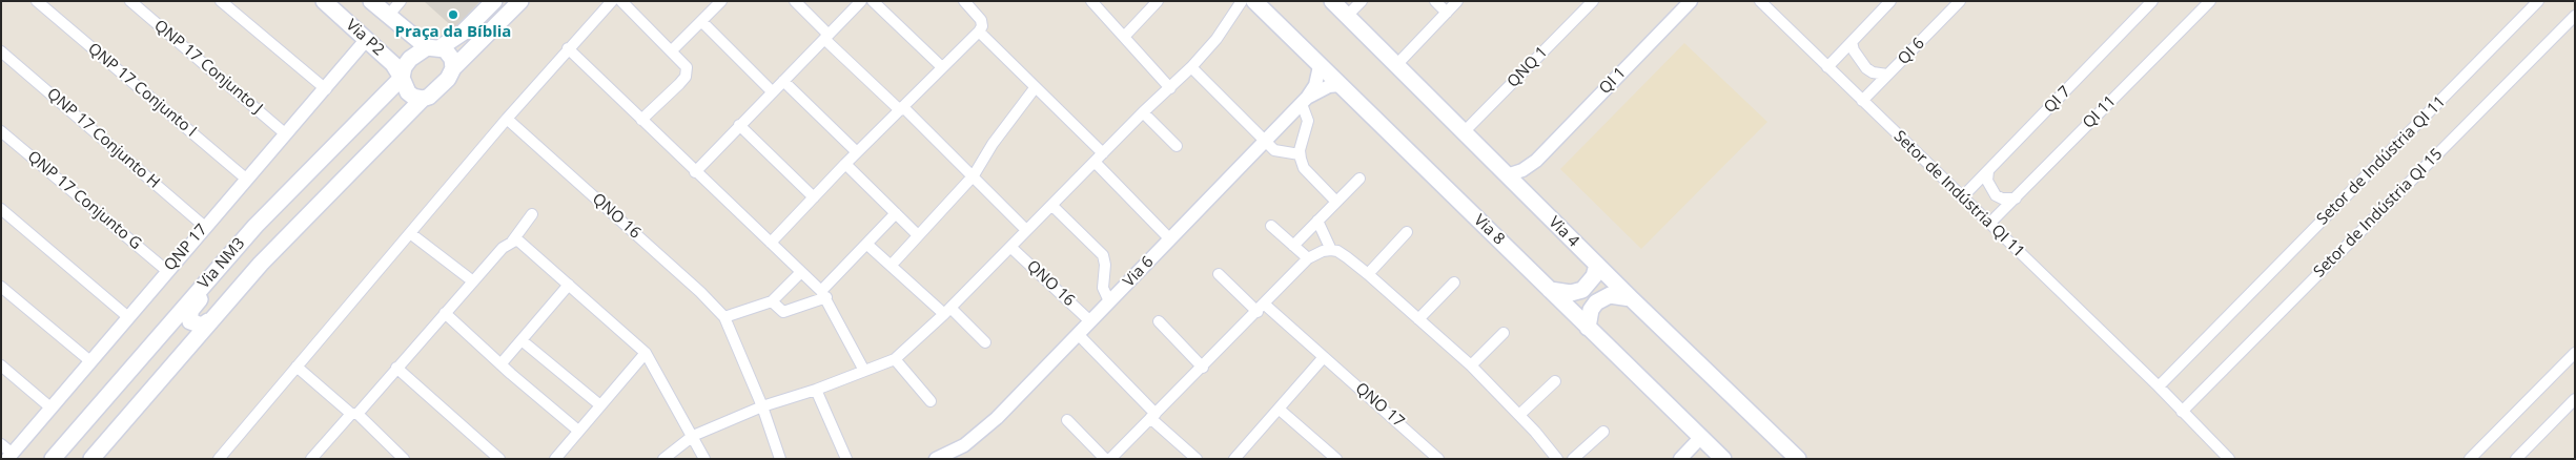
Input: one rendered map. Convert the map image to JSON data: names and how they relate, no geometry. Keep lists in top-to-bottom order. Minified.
{"streets":{"main road":["Via P2","Via 8","Via 4","Via NM3"],"street":["QI 6","QNP 17 Conjunto J","QNQ 1","QI 1","QNP 17 Conjunto I","QI 7","QI 11","QNP 17 Conjunto H","Setor de Indústria QI 11","QNP 17 Conjunto G","Setor de Indústria QI 15","QNO 16","QNP 17","Via 6","QNO 17"]},"crossings":[["Via P2","QNP 17"],["Via P2","Via NM3"],["QI 6","Setor de Indústria QI 11"],["QNP 17 Conjunto J","QNP 17"],["QNQ 1","Via 4"],["QI 1","Via 4"],["QNP 17 Conjunto I","QNP 17"],["QI 7","Setor de Indústria QI 11"],["QI 11","Setor de Indústria QI 11"],["QNP 17 Conjunto H","QNP 17"],["Setor de Indústria QI 11","Setor de Indústria QI 15"],["QNP 17 Conjunto G","QNP 17"],["QNO 16","Via 6"],["Via 8","Via 6"]],"places":["Praça da Bíblia"]}
